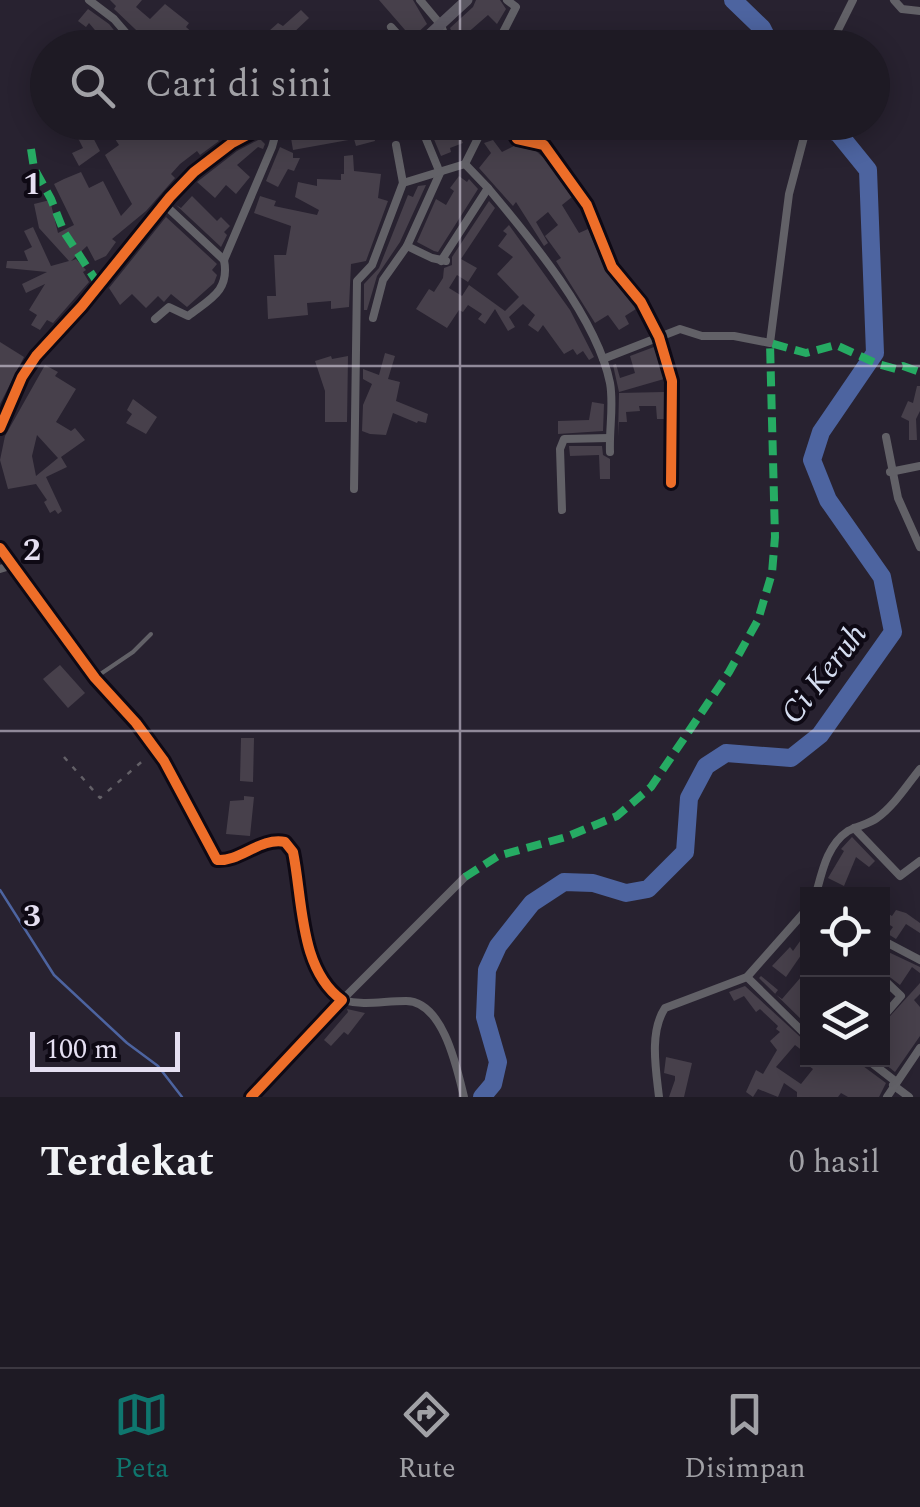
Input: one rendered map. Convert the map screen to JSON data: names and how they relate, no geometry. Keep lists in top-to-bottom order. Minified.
{"water":["Ci Keruh"],"scale_bar":"100 m","page":{"search":"Cari di sini","scale":"100 m","heading":["Terdekat","0 hasil"],"nav":["Peta","Rute","Disimpan"]},"grid":{"rows":["1","2","3"]}}
